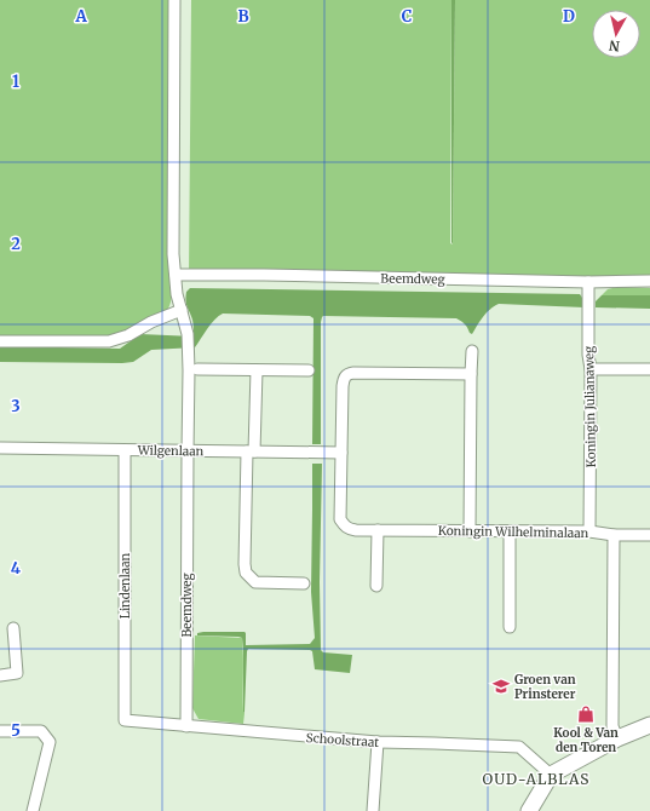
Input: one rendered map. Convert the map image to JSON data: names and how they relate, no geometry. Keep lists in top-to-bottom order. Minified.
{"streets":{"street":["Beemdweg","Koningin Julianaweg","Wilgenlaan","Koningin Wilhelminalaan","Lindenlaan","Schoolstraat"]},"crossings":[["Beemdweg","Koningin Julianaweg"],["Beemdweg","Wilgenlaan"],["Beemdweg","Schoolstraat"],["Koningin Julianaweg","Koningin Wilhelminalaan"],["Wilgenlaan","Koningin Wilhelminalaan"],["Wilgenlaan","Lindenlaan"],["Lindenlaan","Schoolstraat"]],"districts":["OUD-ALBLAS"],"places":{"school or university":["Groen van Prinsterer"],"shop":["Kool & Van den Toren"]},"north":"bottom","grid":{"columns":["A","B","C","D"],"rows":["1","2","3","4","5"]}}
